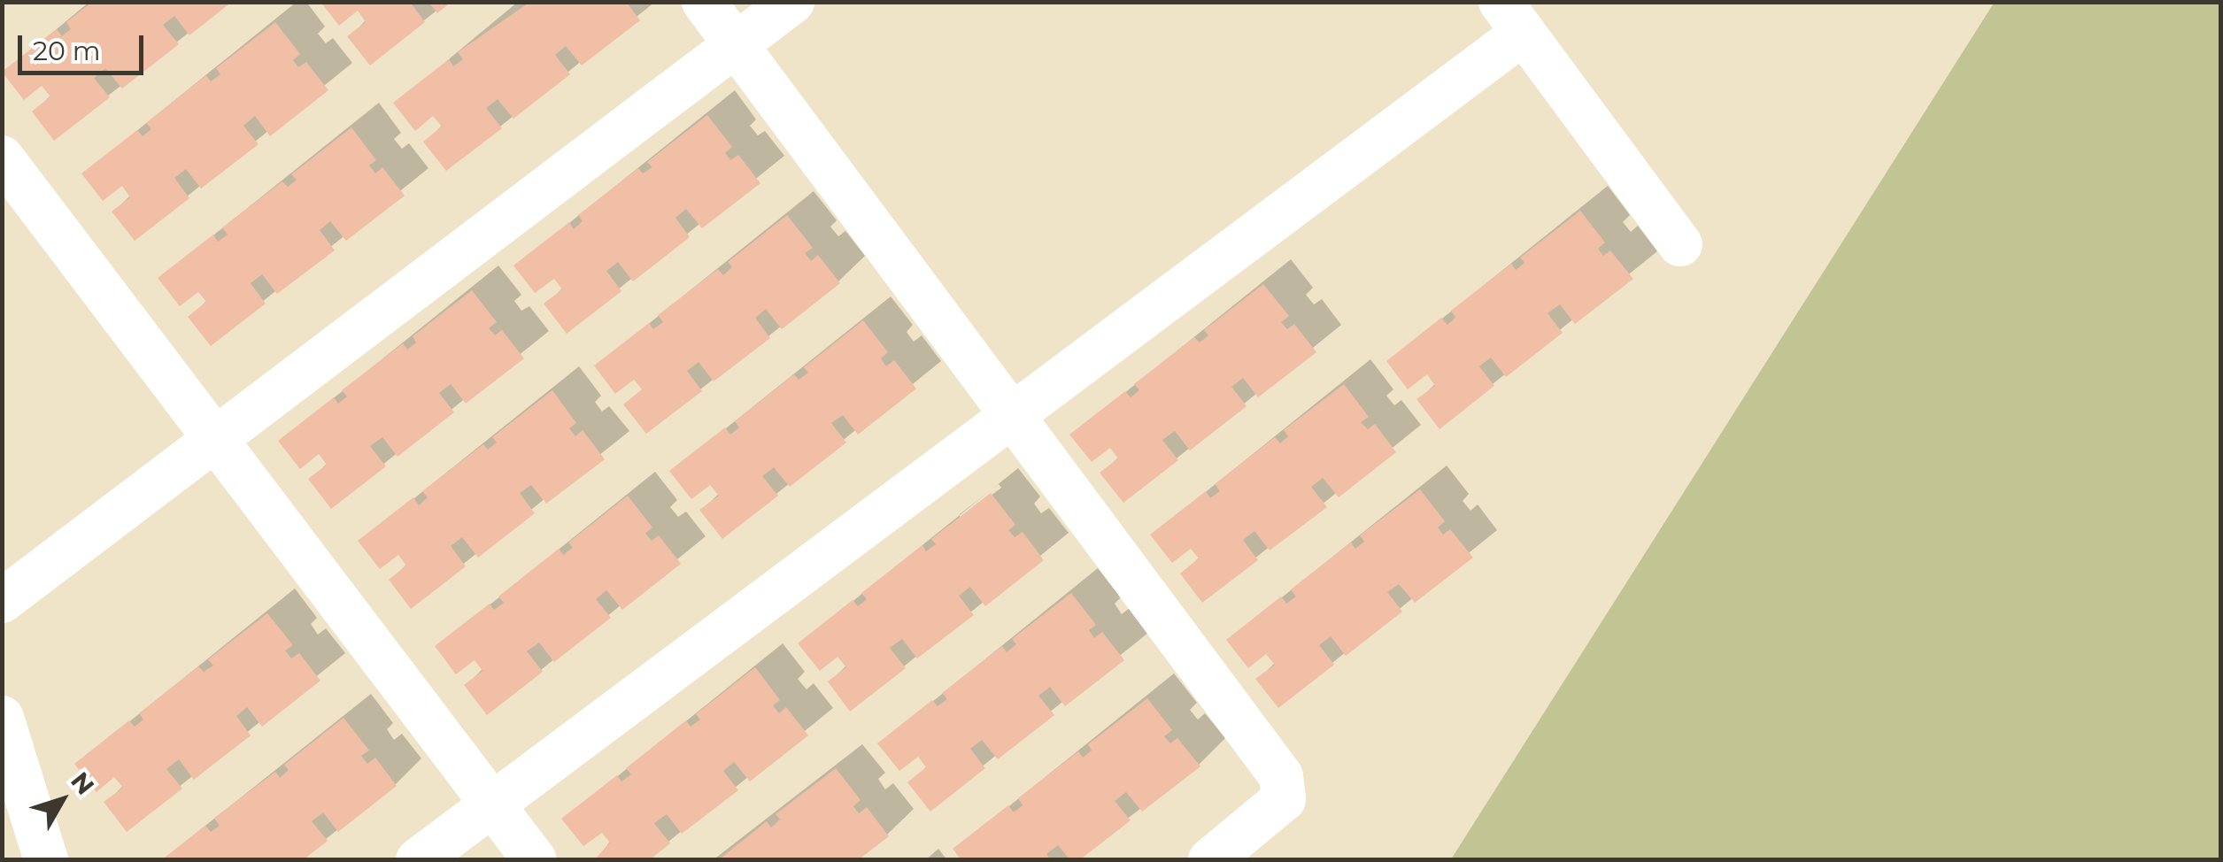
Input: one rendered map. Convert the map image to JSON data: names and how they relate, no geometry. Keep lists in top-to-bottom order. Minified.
{"scale_bar":"20 m","north":"top right"}
